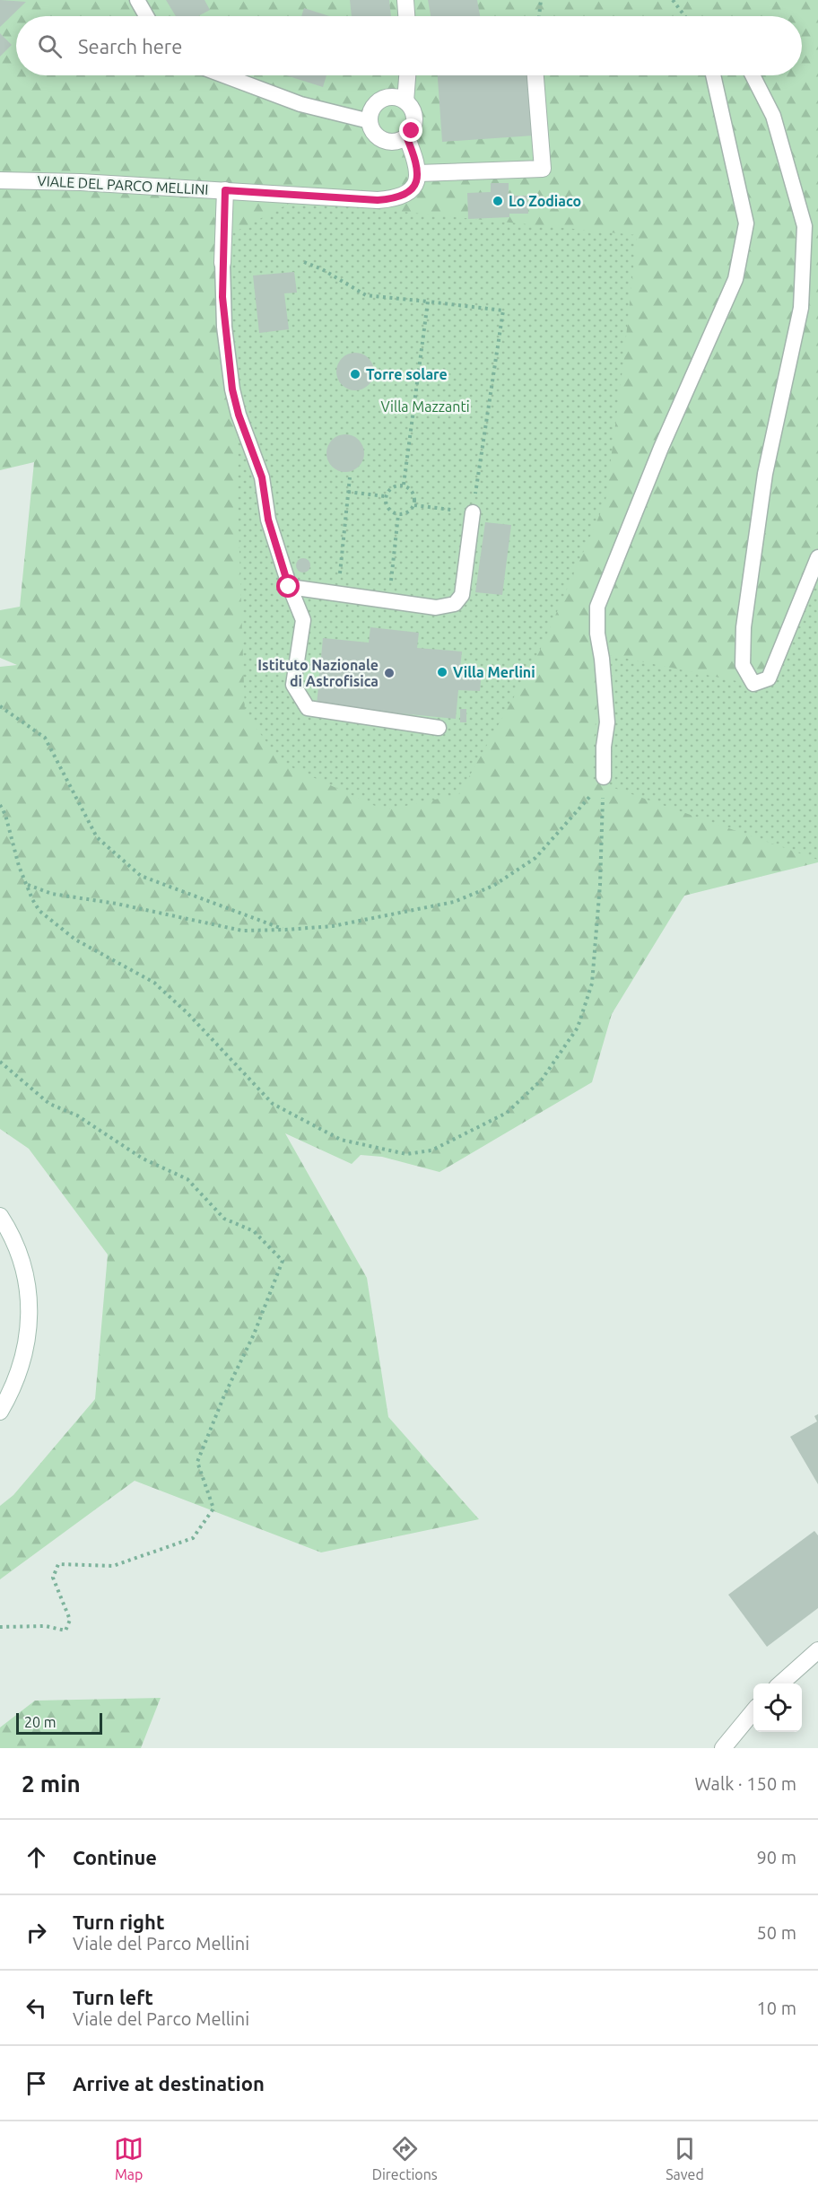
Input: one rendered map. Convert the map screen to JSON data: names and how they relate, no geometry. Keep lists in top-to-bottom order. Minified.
{"streets":{"street":["VIALE DEL PARCO MELLINI"]},"parks":["Villa Mazzanti"],"places":["Lo Zodiaco","Torre solare","Villa Merlini","Istituto Nazionale di Astrofisica"],"scale_bar":"20 m","page":{"search":"Search here","scale":"20 m","heading":["2 min","Walk · 150 m"],"list":[["Continue","90 m"],["Turn right","Viale del Parco Mellini","50 m"],["Turn left","Viale del Parco Mellini","10 m"],"Arrive at destination"],"nav":["Map","Directions","Saved"]}}
